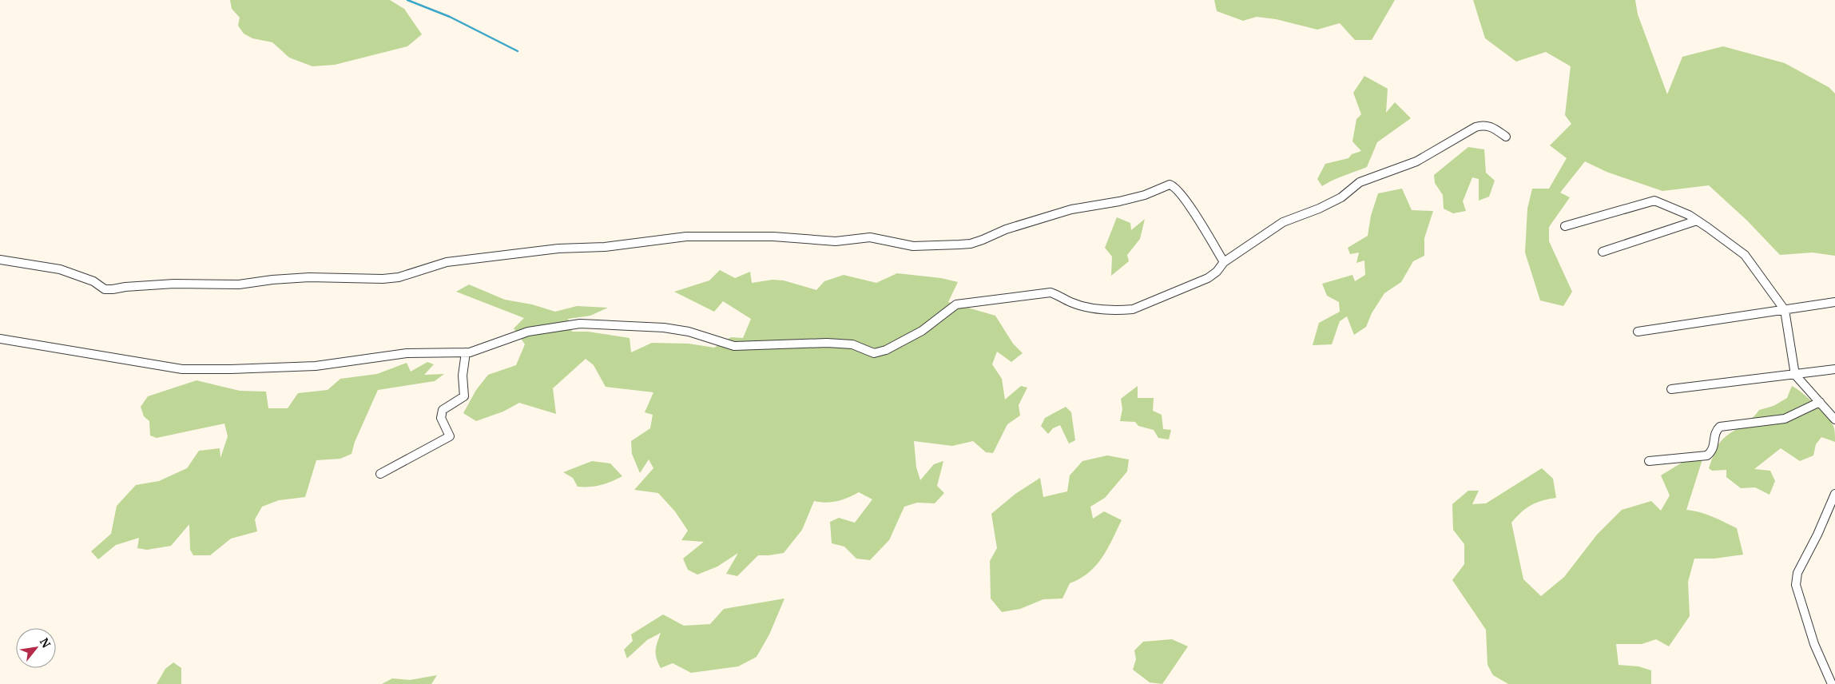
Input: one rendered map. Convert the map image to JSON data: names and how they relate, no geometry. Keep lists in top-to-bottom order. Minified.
{"north":"top right"}
